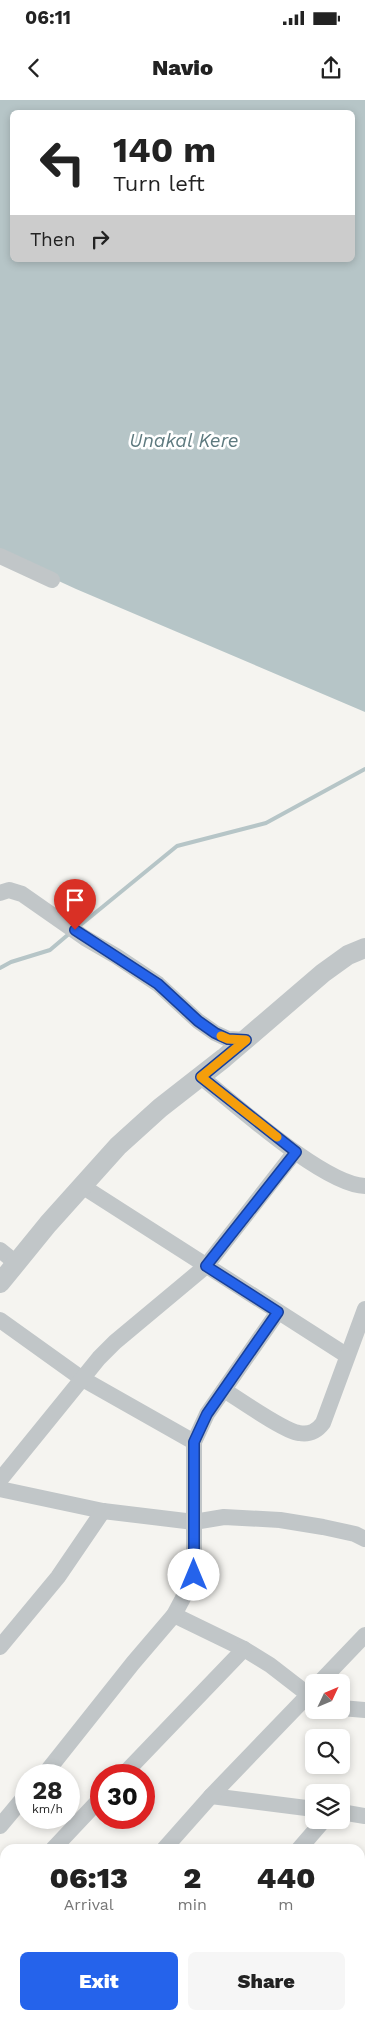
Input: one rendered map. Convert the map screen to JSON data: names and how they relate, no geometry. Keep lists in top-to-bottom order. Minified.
{"water":["Unakal Kere"],"north":"top right","page":{"status":"06:11","header":"Navio","turn":["140 m","Turn left"],"then":"Then","speed":"28 km/h","limit":"30","eta":["06:13","Arrival","2","min","440","m"],"buttons":["Exit","Share"]}}
